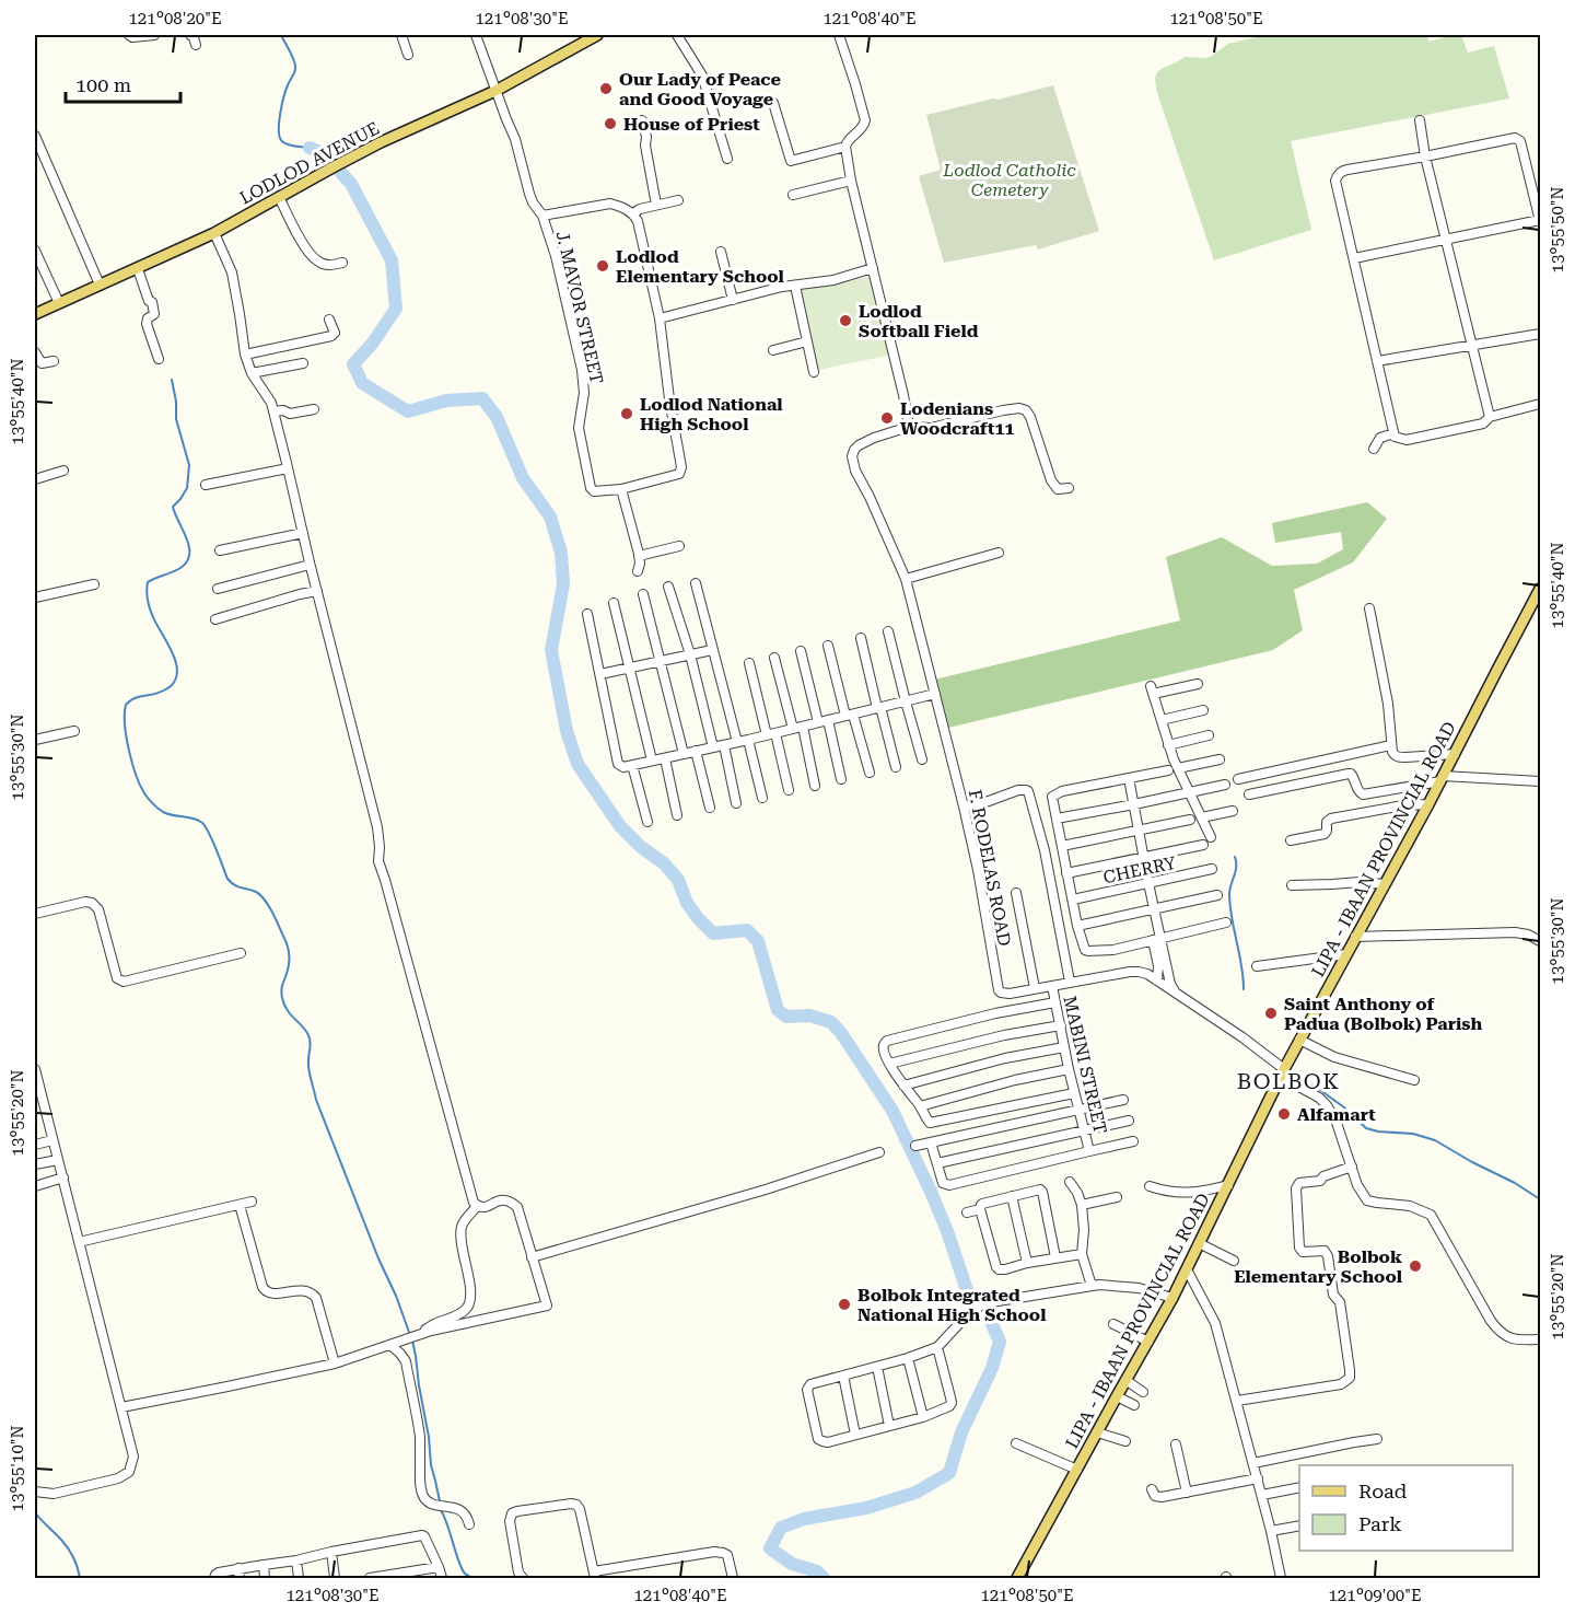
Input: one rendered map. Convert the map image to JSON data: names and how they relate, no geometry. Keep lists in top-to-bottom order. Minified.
{"streets":{"main road":["LODLOD AVENUE","LIPA - IBAAN PROVINCIAL ROAD"],"street":["J. MAVOR STREET","F. RODELAS ROAD","CHERRY","MABINI STREET"]},"crossings":[["LODLOD AVENUE","J. MAVOR STREET"],["LIPA - IBAAN PROVINCIAL ROAD","F. RODELAS ROAD"],["F. RODELAS ROAD","MABINI STREET"]],"districts":["BOLBOK"],"parks":["Lodlod Catholic Cemetery"],"places":["Our Lady of Peace and Good Voyage","House of Priest","Lodlod Elementary School","Lodlod Softball Field","Lodlod National High School","Lodenians Woodcraft11","Saint Anthony of Padua (Bolbok) Parish","Alfamart","Bolbok Elementary School","Bolbok Integrated National High School"],"legend":["Road","Park"],"scale_bar":"100 m","coordinates":["121°08'20\"E","121°08'30\"E","121°08'40\"E","121°08'50\"E","13°55'50\"N","13°55'40\"N","13°55'30\"N","13°55'20\"N","13°55'10\"N","121°09'00\"E"]}
